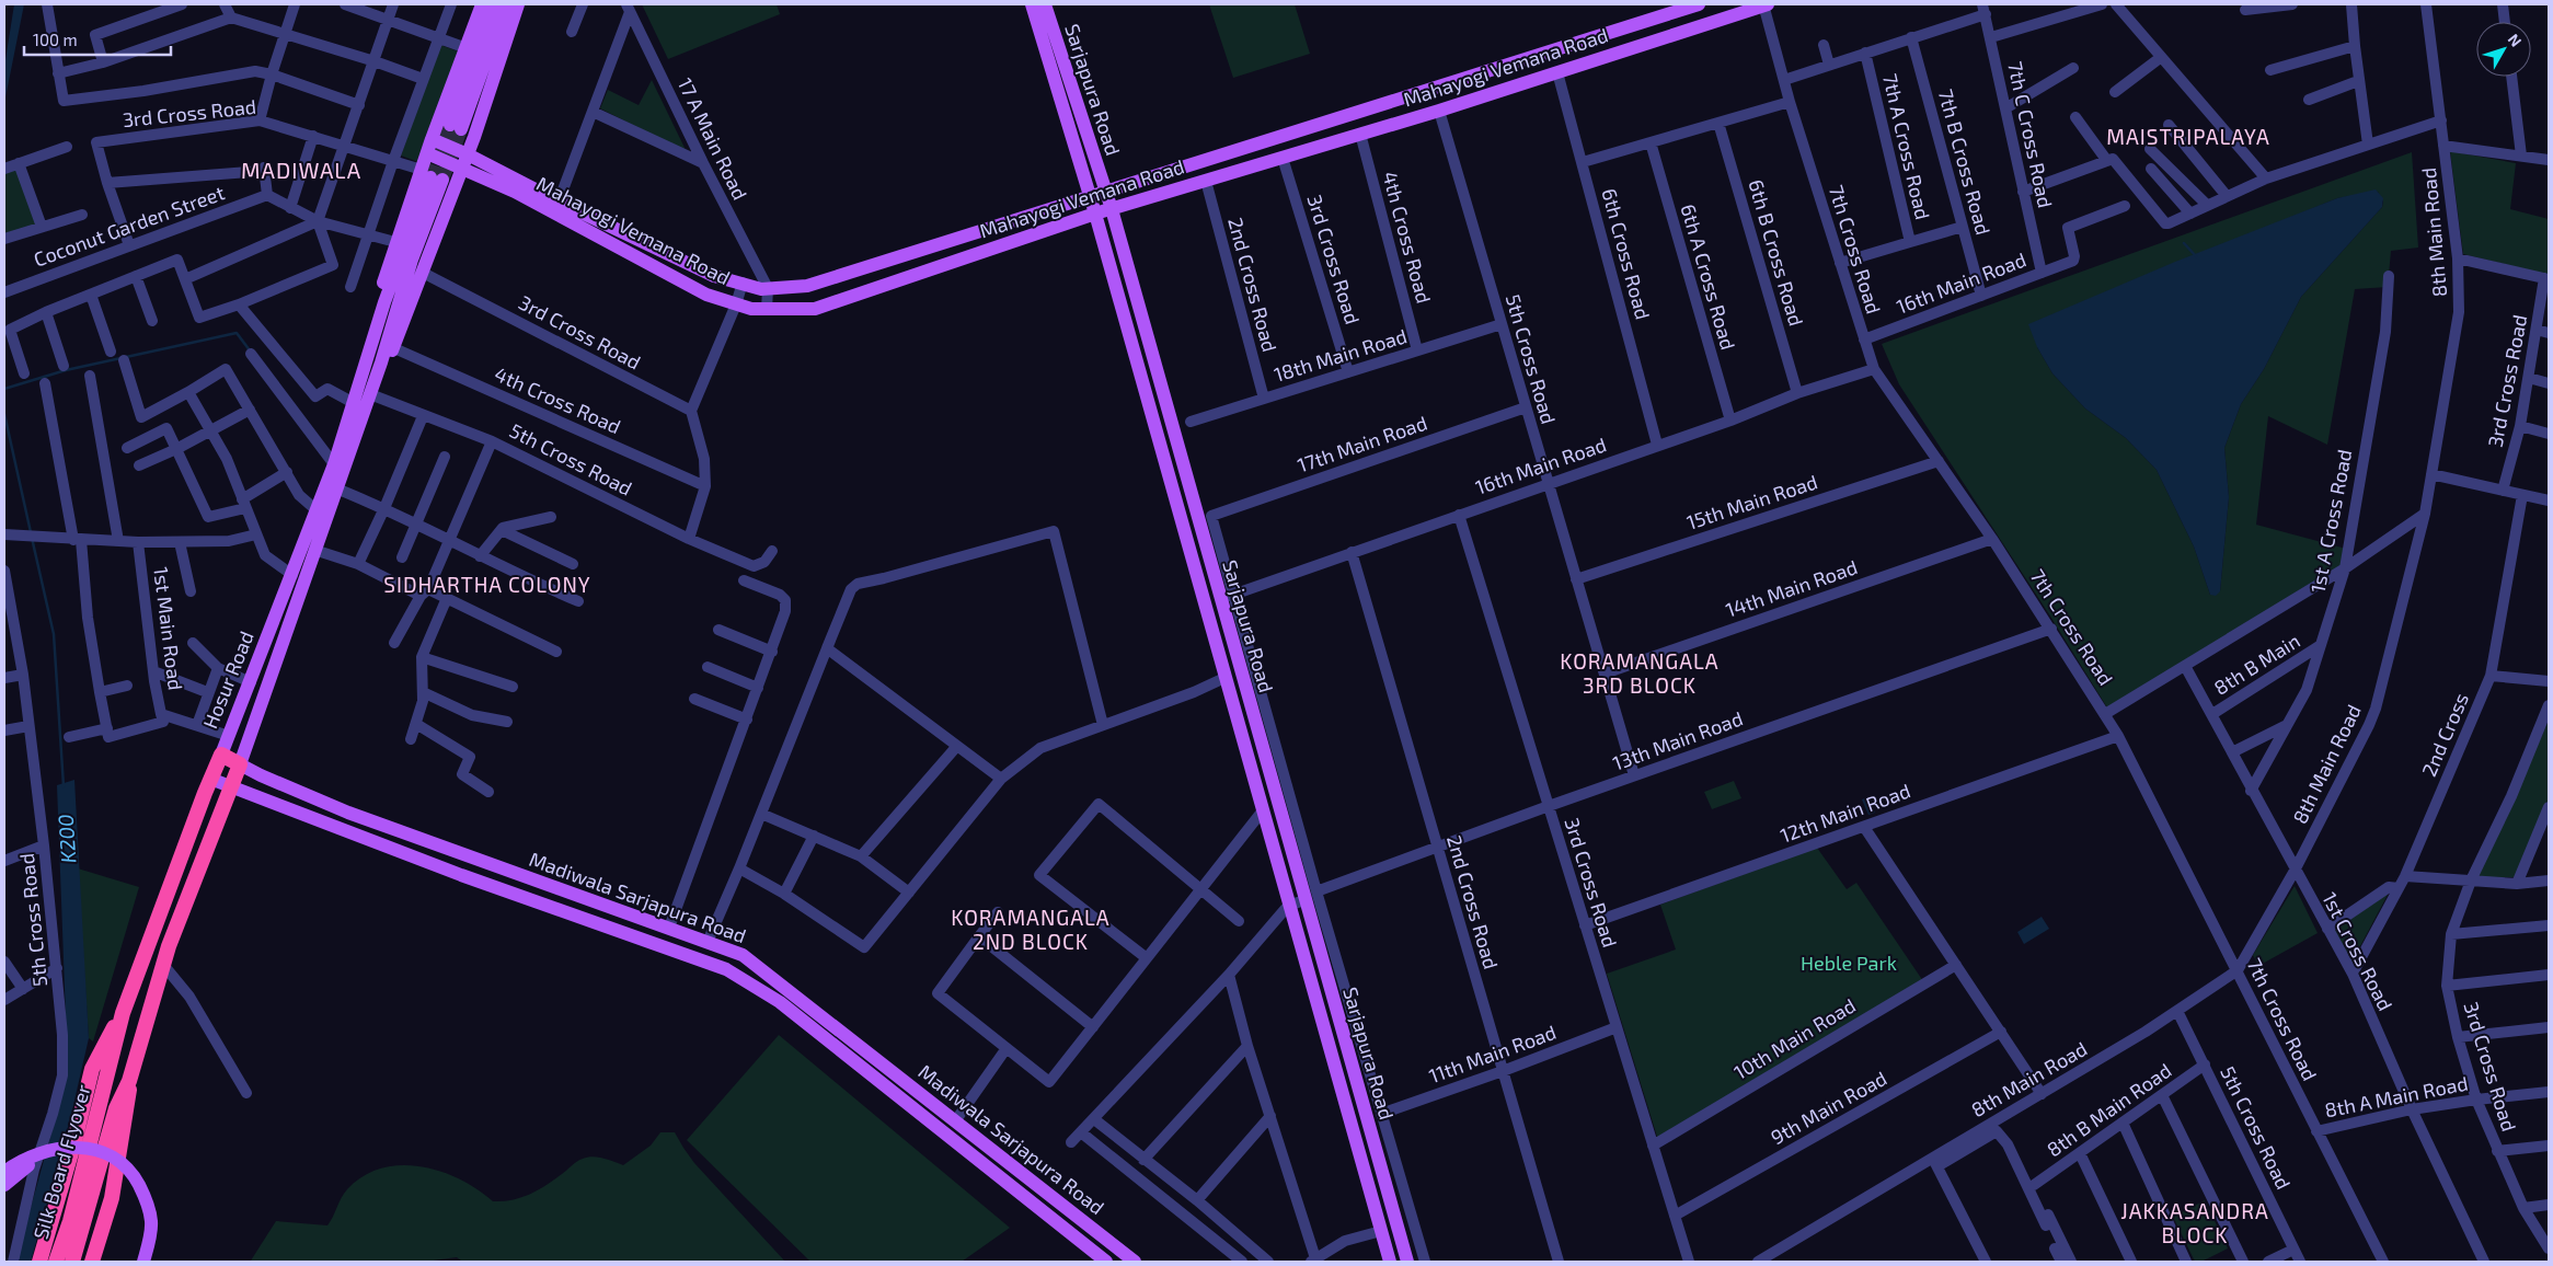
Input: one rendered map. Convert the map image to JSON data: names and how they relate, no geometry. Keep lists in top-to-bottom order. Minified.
{"streets":{"highway":["Hosur Road","Silk Board Flyover"],"main road":["Mahayogi Vemana Road","Sarjapura Road","Madiwala Sarjapura Road"],"street":["3rd Cross Road","7th C Cross Road","17 A Main Road","7th A Cross Road","7th B Cross Road","Coconut Garden Street","8th Main Road","4th Cross Road","7th Cross Road","6th B Cross Road","6th Cross Road","6th A Cross Road","16th Main Road","2nd Cross Road","18th Main Road","5th Cross Road","17th Main Road","15th Main Road","1st A Cross Road","14th Main Road","1st Main Road","8th B Main","2nd Cross","13th Main Road","12th Main Road","1st Cross Road","10th Main Road","11th Main Road","8th A Main Road","9th Main Road","8th B Main Road"]},"crossings":[["Mahayogi Vemana Road","Sarjapura Road"],["Mahayogi Vemana Road","3rd Cross Road"],["Mahayogi Vemana Road","17 A Main Road"],["Mahayogi Vemana Road","4th Cross Road"],["Mahayogi Vemana Road","7th Cross Road"],["Mahayogi Vemana Road","6th Cross Road"],["Mahayogi Vemana Road","2nd Cross Road"],["Mahayogi Vemana Road","5th Cross Road"],["Sarjapura Road","16th Main Road"],["Sarjapura Road","18th Main Road"],["Sarjapura Road","17th Main Road"],["Sarjapura Road","13th Main Road"],["Sarjapura Road","11th Main Road"],["3rd Cross Road","Coconut Garden Street"],["3rd Cross Road","16th Main Road"],["3rd Cross Road","18th Main Road"],["3rd Cross Road","Hosur Road"],["3rd Cross Road","13th Main Road"],["3rd Cross Road","12th Main Road"],["3rd Cross Road","10th Main Road"],["3rd Cross Road","11th Main Road"],["3rd Cross Road","8th A Main Road"],["3rd Cross Road","9th Main Road"],["7th C Cross Road","16th Main Road"],["7th A Cross Road","7th Cross Road"],["7th B Cross Road","16th Main Road"],["8th Main Road","7th Cross Road"],["8th Main Road","5th Cross Road"],["8th Main Road","1st Cross Road"],["4th Cross Road","18th Main Road"],["7th Cross Road","16th Main Road"],["7th Cross Road","15th Main Road"],["7th Cross Road","14th Main Road"],["7th Cross Road","13th Main Road"],["7th Cross Road","12th Main Road"],["7th Cross Road","8th A Main Road"],["6th B Cross Road","16th Main Road"],["6th Cross Road","16th Main Road"],["6th A Cross Road","16th Main Road"],["16th Main Road","2nd Cross Road"],["16th Main Road","5th Cross Road"],["2nd Cross Road","18th Main Road"],["2nd Cross Road","13th Main Road"],["2nd Cross Road","11th Main Road"],["18th Main Road","5th Cross Road"],["5th Cross Road","17th Main Road"],["5th Cross Road","15th Main Road"],["5th Cross Road","14th Main Road"],["5th Cross Road","13th Main Road"],["5th Cross Road","8th B Main Road"],["1st A Cross Road","8th B Main"],["1st A Cross Road","1st Cross Road"],["1st Main Road","Hosur Road"],["8th B Main","1st Cross Road"],["Hosur Road","Madiwala Sarjapura Road"],["Hosur Road","Silk Board Flyover"],["2nd Cross","1st Cross Road"],["1st Cross Road","8th A Main Road"]],"districts":["MAISTRIPALAYA","MADIWALA","SIDHARTHA COLONY","KORAMANGALA 3RD BLOCK","KORAMANGALA 2ND BLOCK","JAKKASANDRA BLOCK"],"water":["K200"],"parks":["Heble Park"],"scale_bar":"100 m","north":"top right"}
